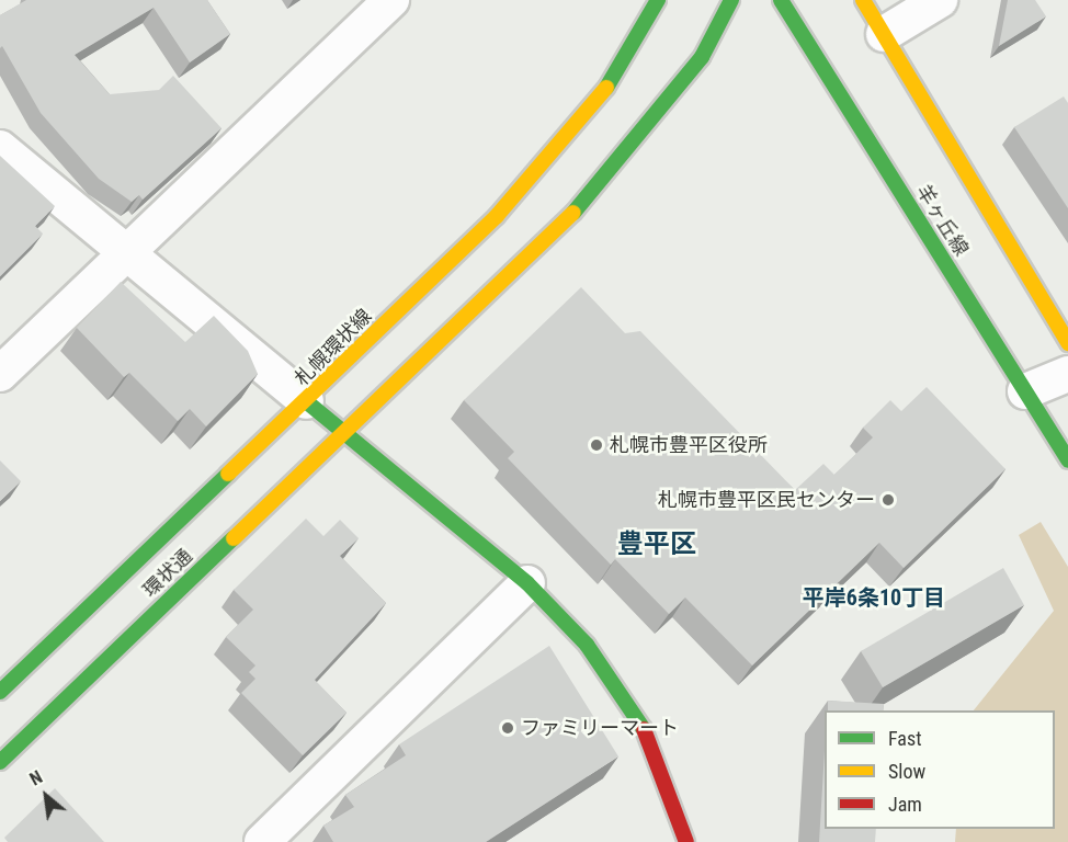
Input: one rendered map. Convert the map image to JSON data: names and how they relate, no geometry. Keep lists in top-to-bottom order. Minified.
{"streets":{"main road":["羊ヶ丘線","札幌環状線","環状通"]},"districts":["豊平区","平岸6条10丁目"],"places":["札幌市豊平区役所","札幌市豊平区民センター","ファミリーマート"],"legend":["Fast","Slow","Jam"],"north":"top left"}
